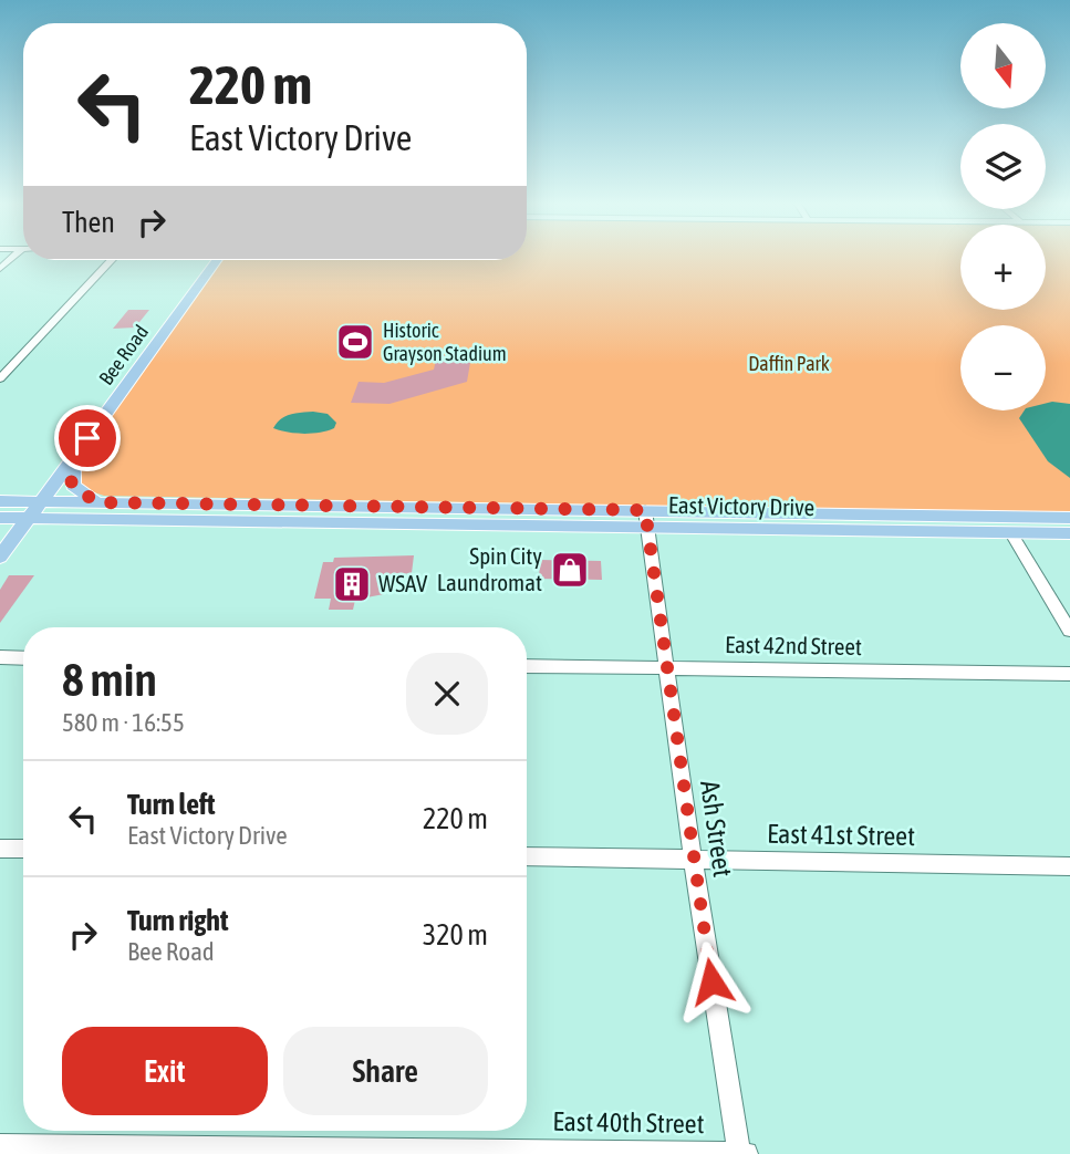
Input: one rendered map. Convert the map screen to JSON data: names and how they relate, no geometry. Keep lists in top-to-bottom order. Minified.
{"streets":{"main road":["Bee Road","East Victory Drive"],"street":["East 42nd Street","Ash Street","East 41st Street","East 40th Street"]},"crossings":[["Bee Road","East Victory Drive"],["East Victory Drive","Ash Street"],["East 42nd Street","Ash Street"],["Ash Street","East 41st Street"],["Ash Street","East 40th Street"]],"parks":["Daffin Park"],"places":{"sports":["Historic Grayson Stadium"],"shop":["Spin City Laundromat"],"building":["WSAV"]},"north":"bottom","page":{"map_buttons":["+","−"],"turn":["220 m","East Victory Drive"],"then":"Then","heading":["8 min","580 m · 16:55"],"list":[{"name":"Turn left","note":"East Victory Drive","value":"220 m"},{"name":"Turn right","note":"Bee Road","value":"320 m"}],"buttons":["Exit","Share"]}}
